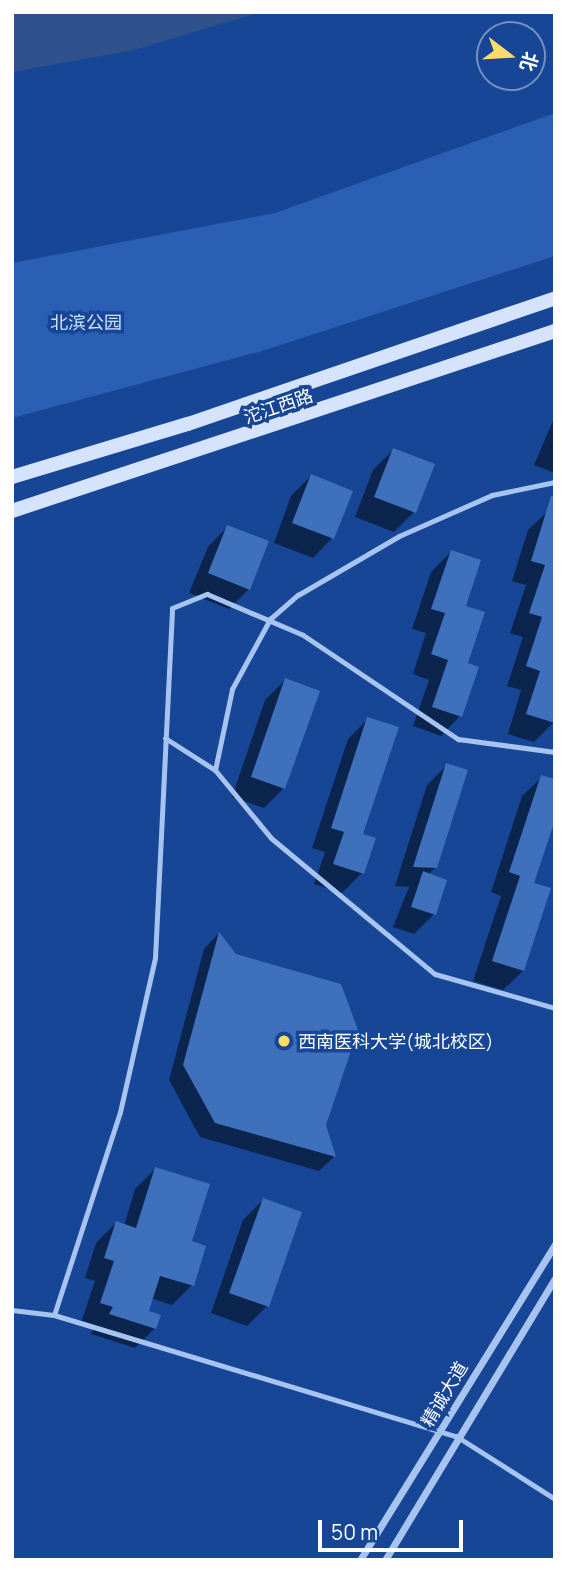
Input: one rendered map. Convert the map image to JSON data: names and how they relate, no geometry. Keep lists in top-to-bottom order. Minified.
{"streets":{"main road":["沱江西路"],"street":["精诚大道"]},"parks":["北滨公园"],"places":["西南医科大学(城北校区)"],"scale_bar":"50 m","north":"right"}
